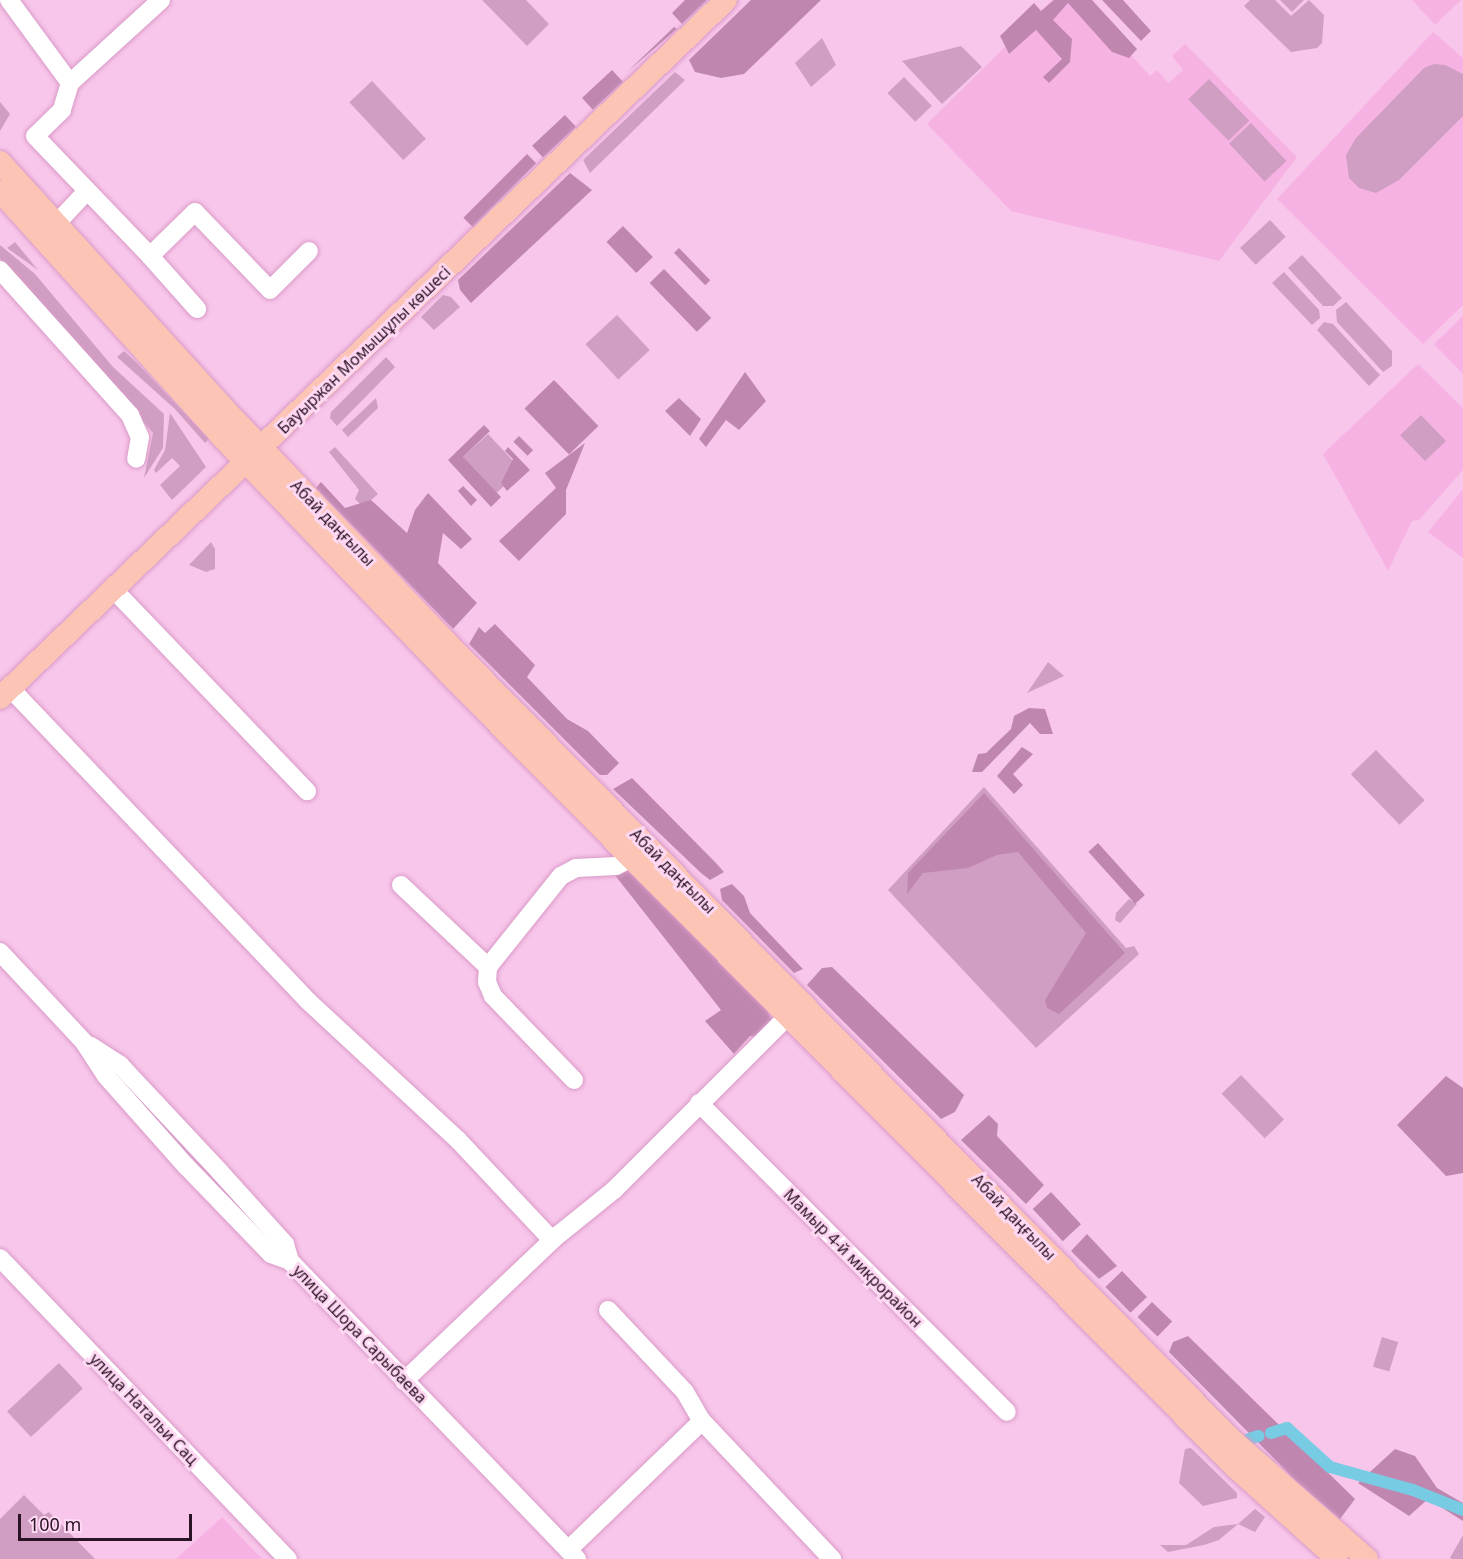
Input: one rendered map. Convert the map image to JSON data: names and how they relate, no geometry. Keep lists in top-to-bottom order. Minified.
{"streets":{"main road":["Бауыржан Момышұлы көшесі","Абай даңғылы"],"street":["Мамыр 4-й микрорайон","улица Шора Сарыбаева","улица Натальи Сац"]},"crossings":[["Бауыржан Момышұлы көшесі","Абай даңғылы"]],"scale_bar":"100 m"}
